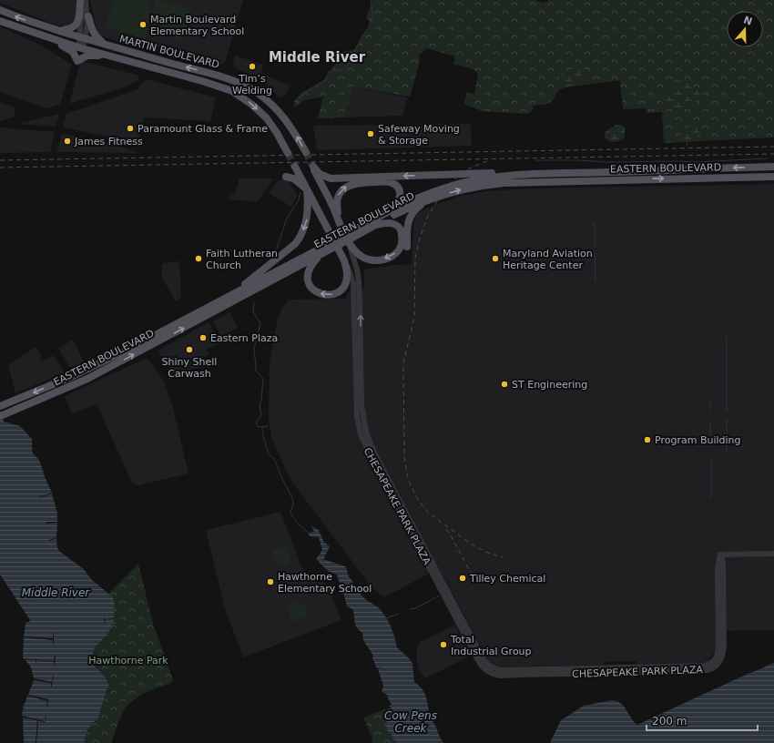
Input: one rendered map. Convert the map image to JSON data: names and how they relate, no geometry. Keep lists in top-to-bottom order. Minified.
{"streets":{"main road":["MARTIN BOULEVARD","EASTERN BOULEVARD"],"street":["CHESAPEAKE PARK PLAZA"]},"districts":["Middle River"],"water":["Middle River","Cow Pens Creek"],"parks":["Hawthorne Park"],"places":["Martin Boulevard Elementary School","Tim’s Welding","Paramount Glass & Frame","Safeway Moving & Storage","James Fitness","Faith Lutheran Church","Maryland Aviation Heritage Center","Eastern Plaza","Shiny Shell Carwash","ST Engineering","Program Building","Tilley Chemical","Hawthorne Elementary School","Total Industrial Group"],"scale_bar":"200 m","north":"top"}
